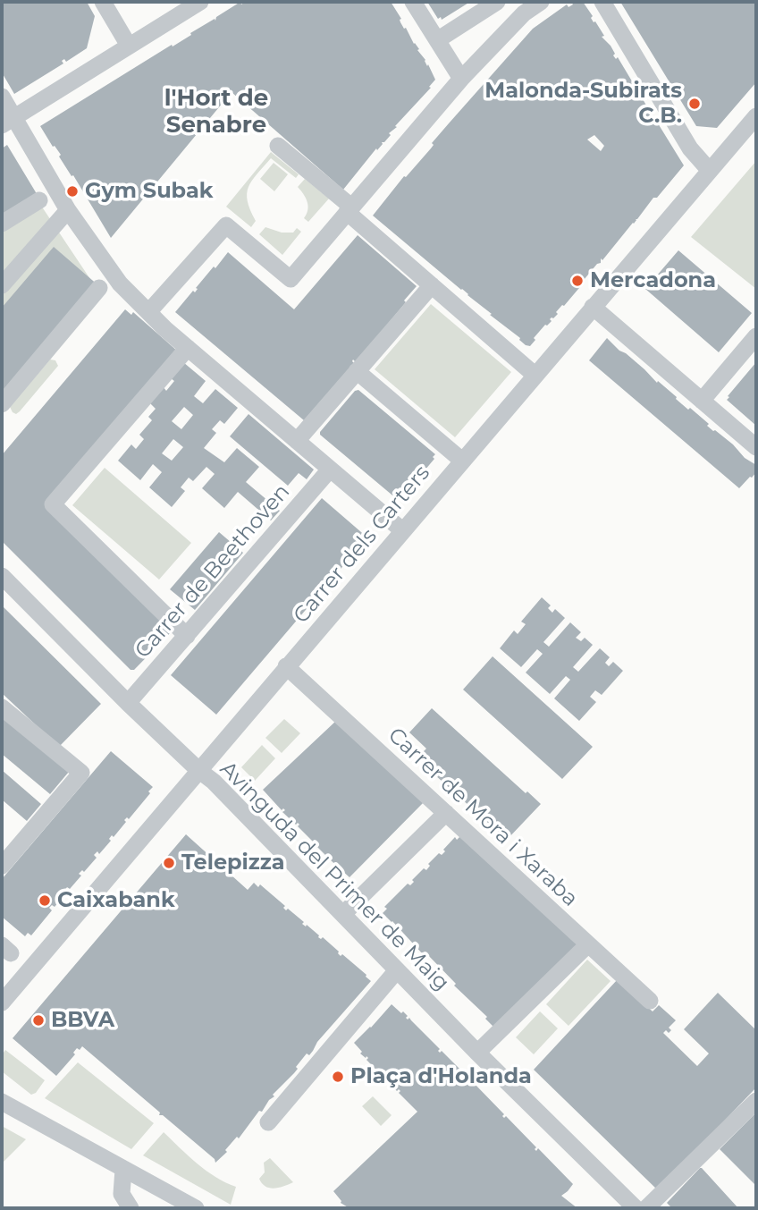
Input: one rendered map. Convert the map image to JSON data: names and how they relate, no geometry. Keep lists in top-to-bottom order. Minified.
{"streets":{"street":["Carrer dels Carters","Carrer de Beethoven","Carrer de Mora i Xaraba","Avinguda del Primer de Maig"]},"crossings":[["Carrer dels Carters","Carrer de Mora i Xaraba"],["Carrer dels Carters","Avinguda del Primer de Maig"],["Carrer de Beethoven","Avinguda del Primer de Maig"]],"districts":["l'Hort de Senabre"],"places":["Malonda-Subirats C.B.","Gym Subak","Mercadona","Telepizza","Caixabank","BBVA","Plaça d'Holanda"]}
